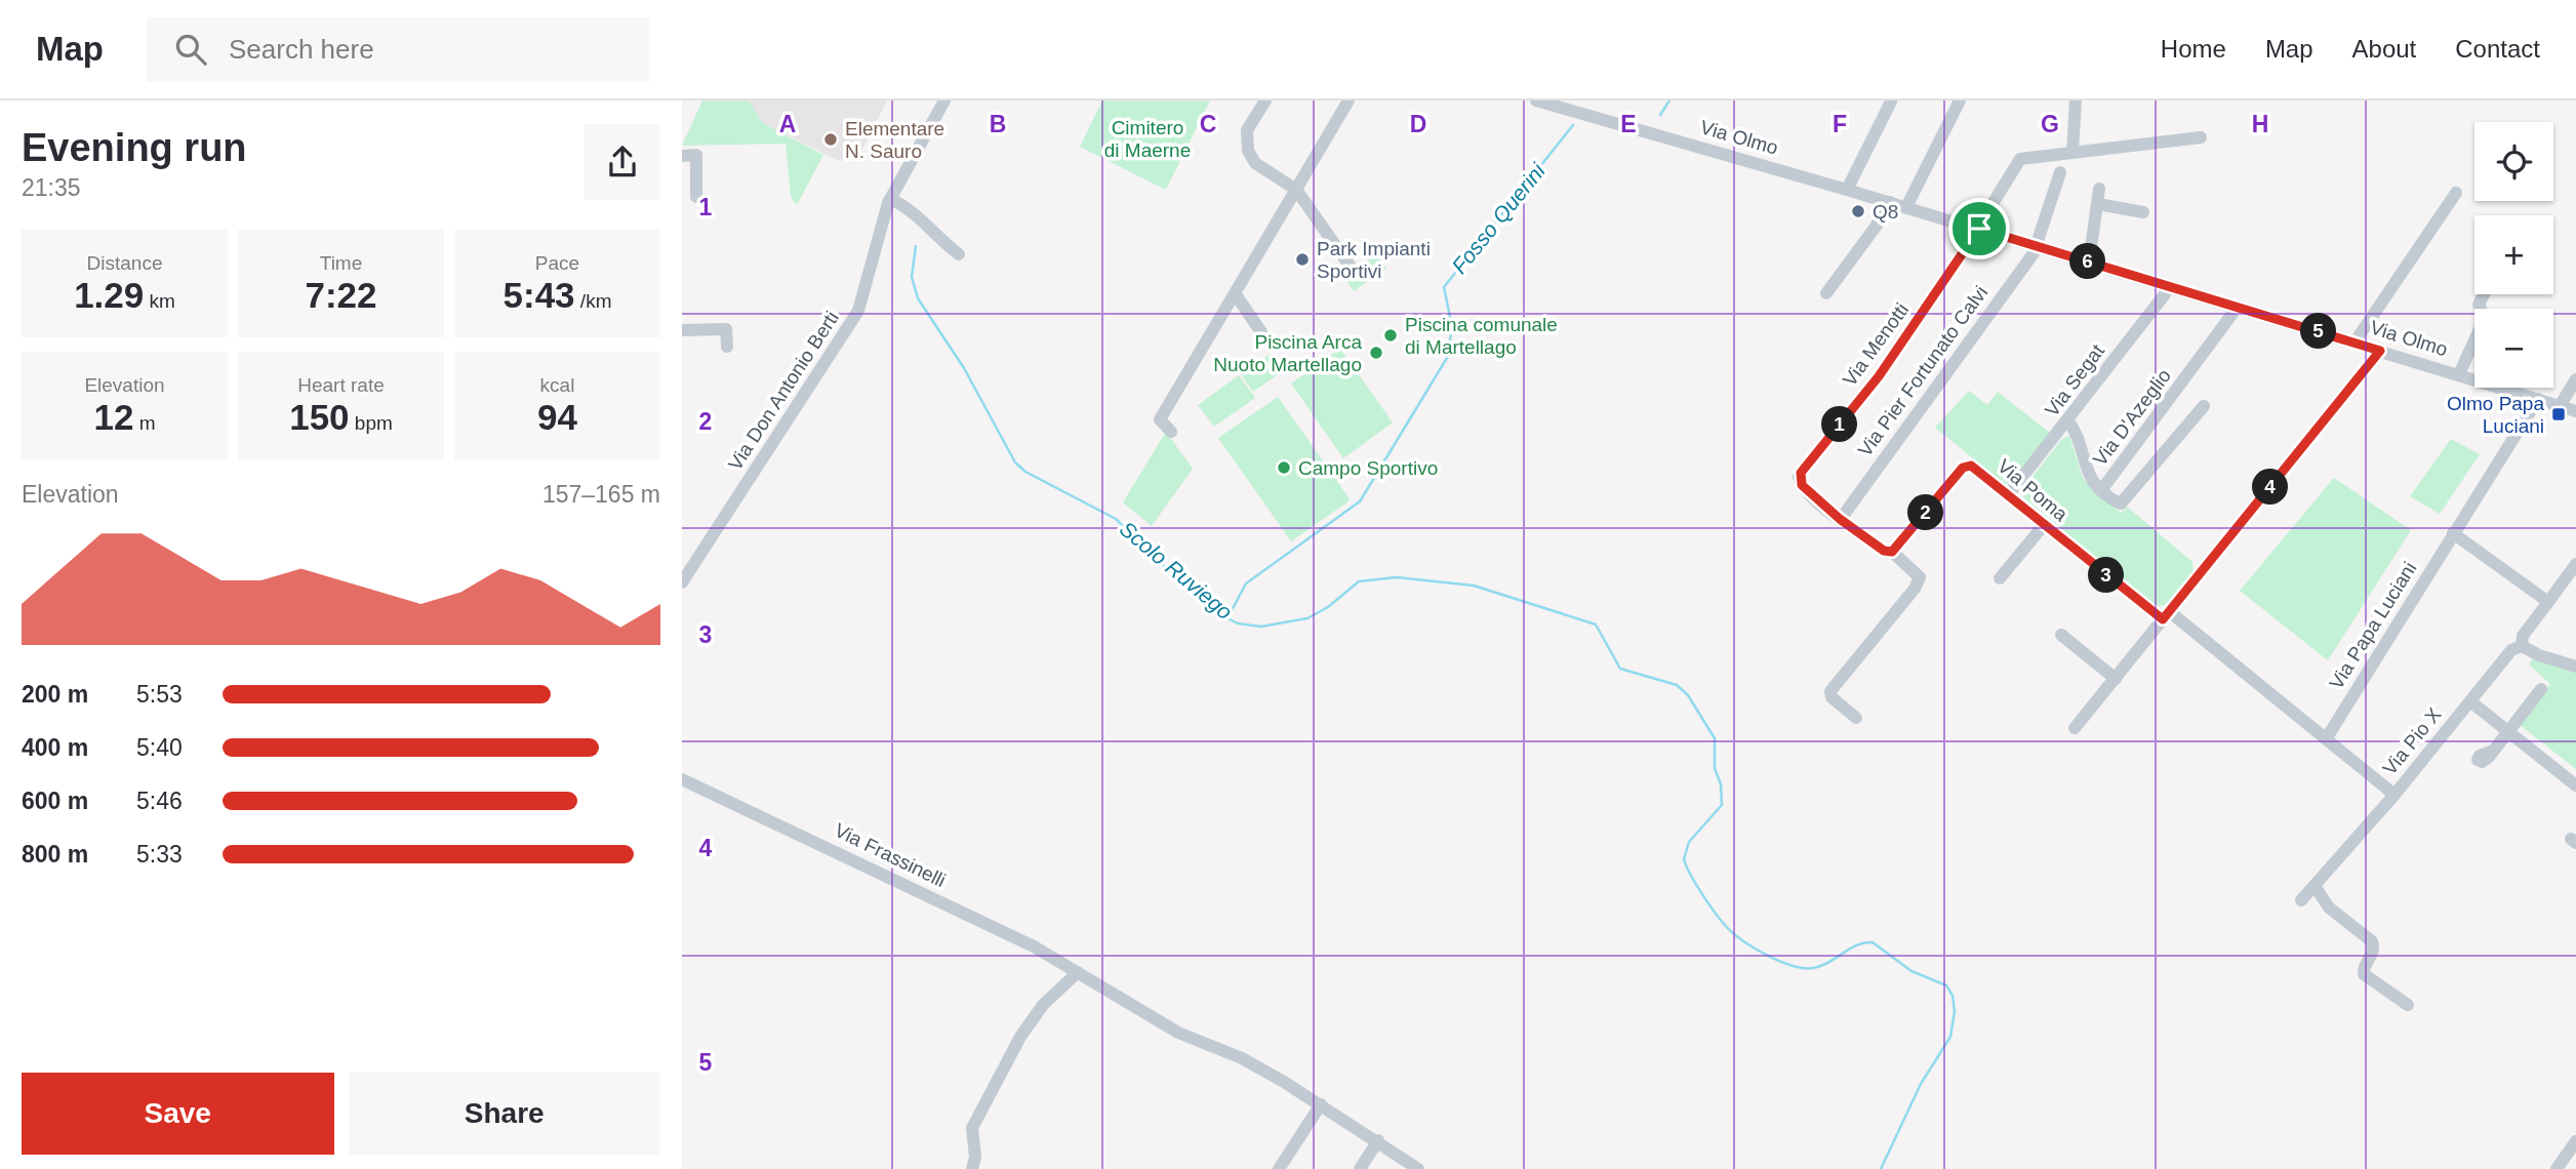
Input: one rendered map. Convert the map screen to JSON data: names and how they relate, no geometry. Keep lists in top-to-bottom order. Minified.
{"streets":{"street":["Via Olmo","Via Menotti","Via Pier Fortunato Calvi","Via Segat","Via Don Antonio Berti","Via D'Azeglio","Via Poma","Via Papa Luciani","Via Pio X","Via Frassinelli"]},"crossings":[["Via Olmo","Via Menotti"],["Via Olmo","Via Pier Fortunato Calvi"],["Via Olmo","Via Segat"],["Via Olmo","Via D'Azeglio"],["Via Olmo","Via Papa Luciani"],["Via Menotti","Via Pier Fortunato Calvi"],["Via Segat","Via D'Azeglio"],["Via Segat","Via Poma"],["Via Poma","Via Papa Luciani"],["Via Poma","Via Pio X"]],"water":["Fosso Querini","Scolo Ruviego"],"parks":["Cimitero di Maerne"],"places":{"other":["Elementare N. Sauro","Q8","Park Impianti Sportivi","Piscina comunale di Martellago","Piscina Arca Nuoto Martellago","Campo Sportivo"],"transit":["Olmo Papa Luciani"]},"page":{"header":"Map","search":"Search here","nav":["Home","Map","About","Contact"],"heading":["Evening run","21:35"],"map_buttons":["+","−"],"stats":[["Distance","1.29 km"],["Time","7:22"],["Pace","5:43 /km"],["Elevation","12 m"],["Heart rate","150 bpm"],["kcal","94"]],"pins":["6","5","1","4","2","3"],"chart":["Elevation","157–165 m"],"list":[{"name":"200 m","note":"5:53"},{"name":"400 m","note":"5:40"},{"name":"600 m","note":"5:46"},{"name":"800 m","note":"5:33"}],"buttons":["Save","Share"]},"grid":{"columns":["A","B","C","D","E","F","G","H"],"rows":["1","2","3","4","5"]}}
